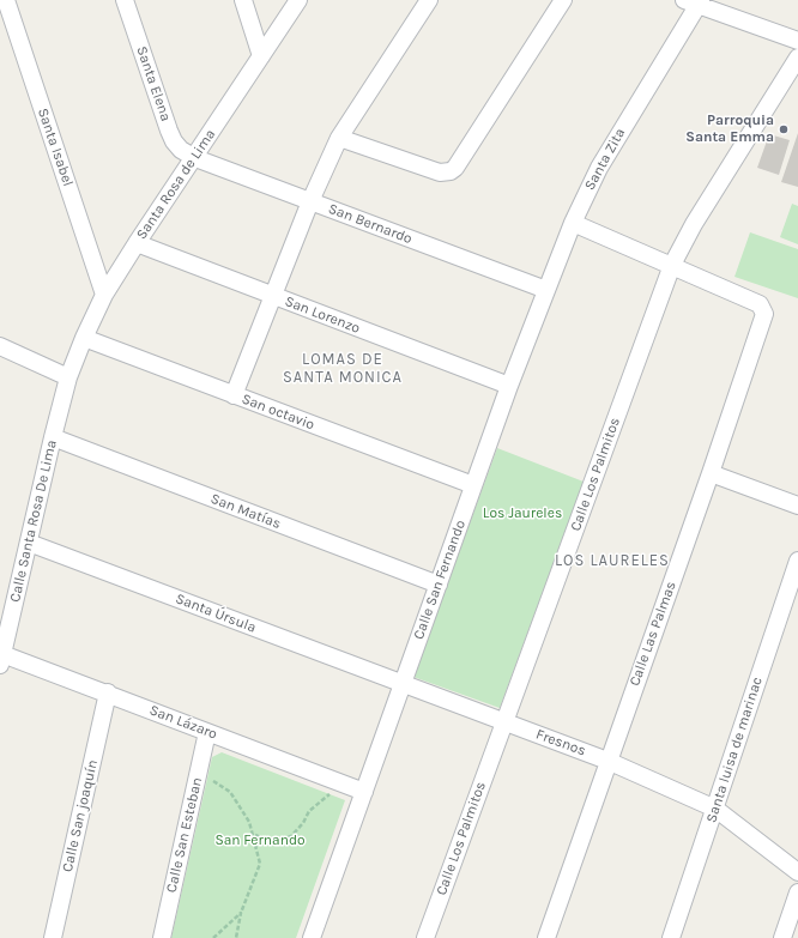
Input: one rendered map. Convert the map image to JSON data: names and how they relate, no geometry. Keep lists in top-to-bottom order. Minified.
{"streets":{"street":["Santa Elena","Santa Isabel","Santa Zita","Santa Rosa de Lima","San Bernardo","San Lorenzo","San octavio","Calle Los Palmitos","San Matías","Calle Santa Rosa De Lima","Calle San Fernando","Santa Úrsula","Calle Las Palmas","San Lázaro","Fresnos","Santa luisa de marinac","Calle San joaquín","Calle San Esteban"]},"crossings":[["Santa Elena","Santa Rosa de Lima"],["Santa Elena","San Bernardo"],["Santa Isabel","Santa Rosa de Lima"],["Santa Zita","Calle San Fernando"],["Santa Rosa de Lima","San Bernardo"],["Santa Rosa de Lima","San Lorenzo"],["Santa Rosa de Lima","San octavio"],["Santa Rosa de Lima","Calle Santa Rosa De Lima"],["San Bernardo","Calle San Fernando"],["San Lorenzo","Calle San Fernando"],["San octavio","Calle San Fernando"],["Calle Los Palmitos","Calle Las Palmas"],["Calle Los Palmitos","Fresnos"],["San Matías","Calle Santa Rosa De Lima"],["San Matías","Calle San Fernando"],["Calle Santa Rosa De Lima","Santa Úrsula"],["Calle Santa Rosa De Lima","San Lázaro"],["Calle San Fernando","Santa Úrsula"],["Calle San Fernando","San Lázaro"],["Calle San Fernando","Fresnos"],["Santa Úrsula","Fresnos"],["Calle Las Palmas","Fresnos"],["San Lázaro","Calle San joaquín"],["San Lázaro","Calle San Esteban"],["Fresnos","Santa luisa de marinac"]],"districts":["LOMAS DE SANTA MONICA","LOS LAURELES"],"parks":["Los Jaureles","San Fernando"],"places":["Parroquia Santa Emma"]}
